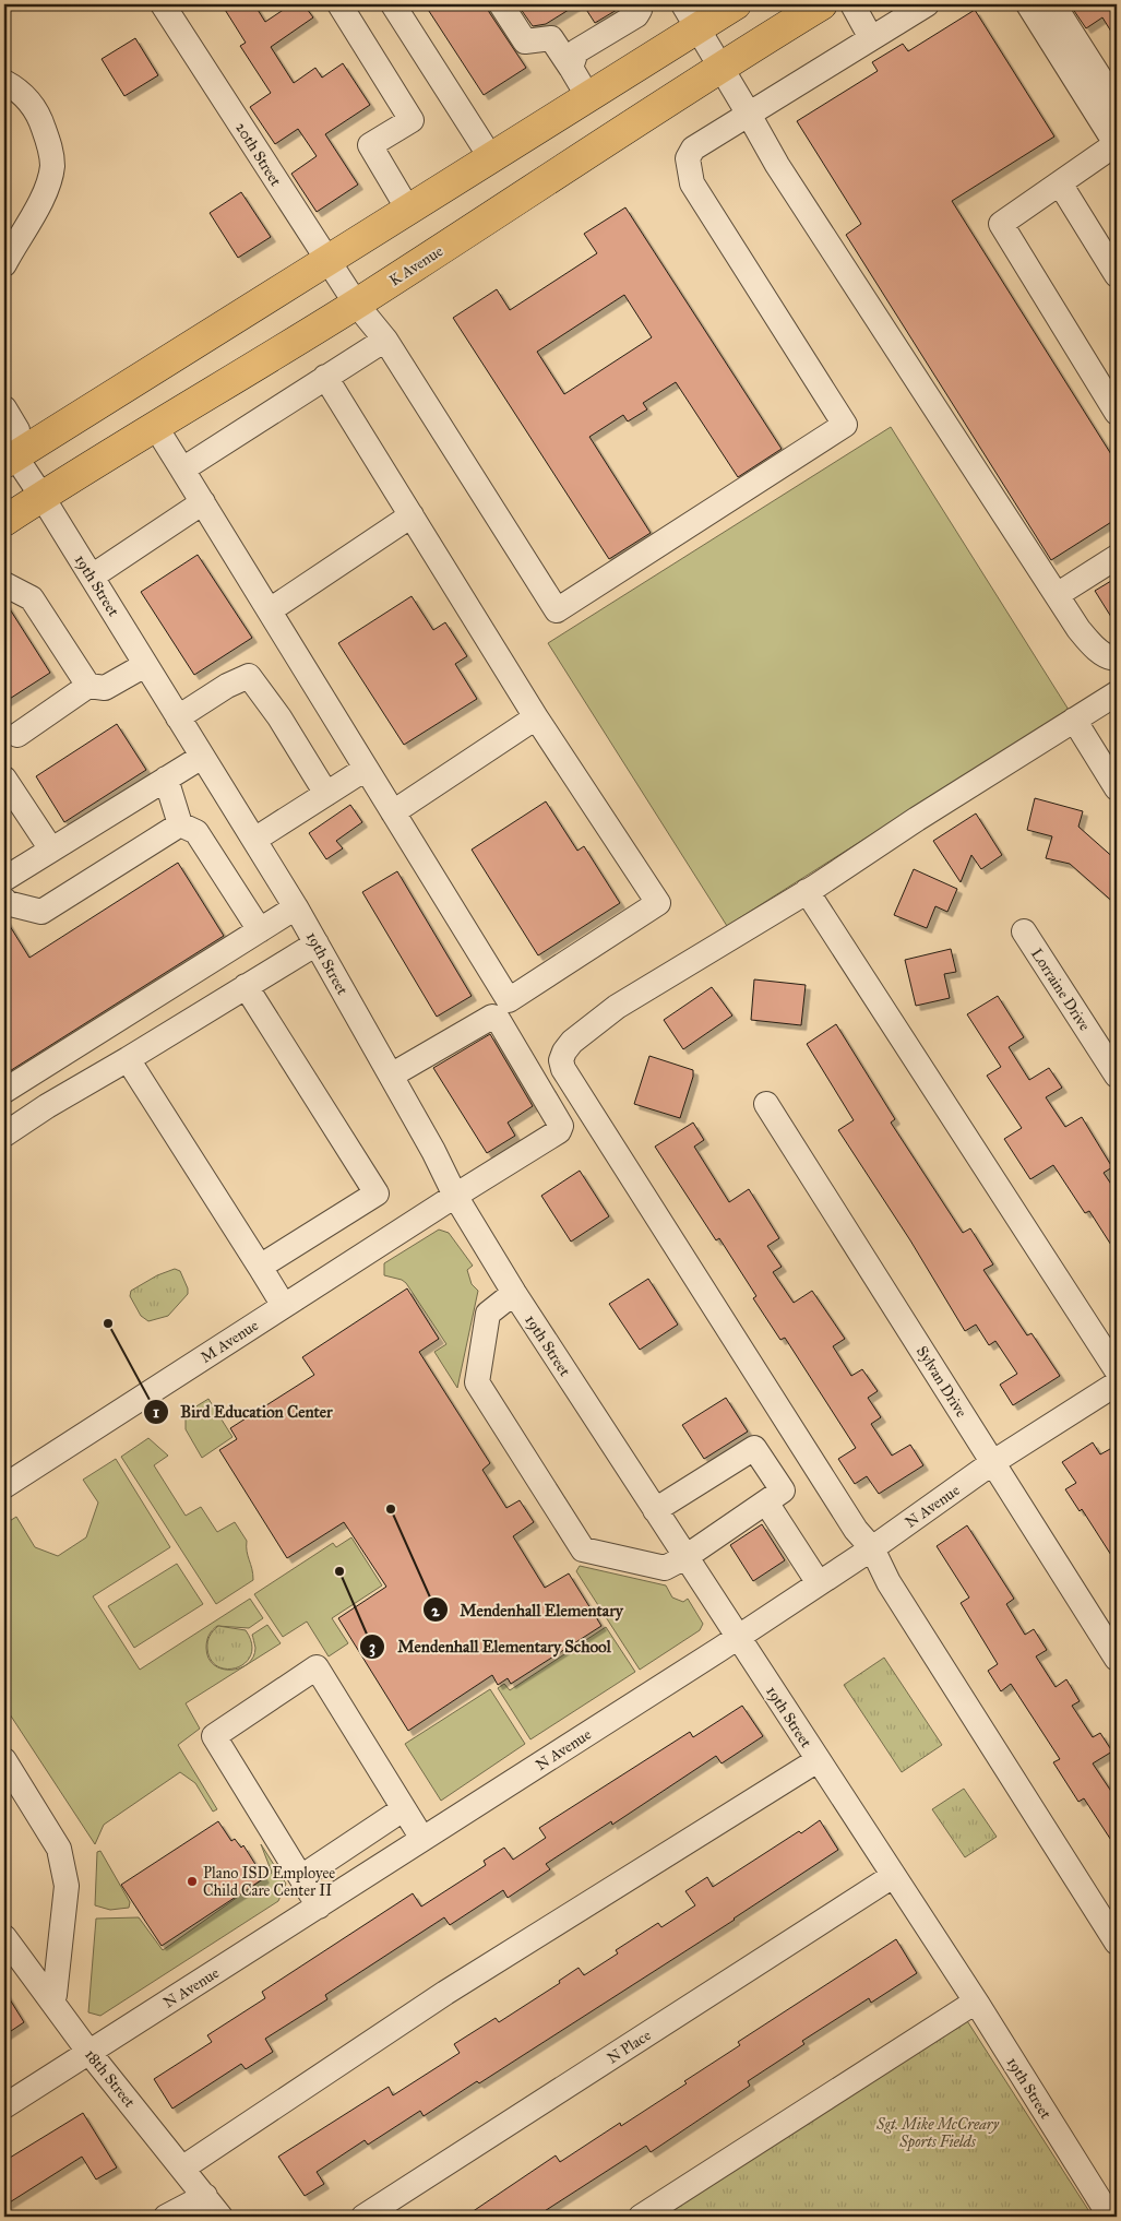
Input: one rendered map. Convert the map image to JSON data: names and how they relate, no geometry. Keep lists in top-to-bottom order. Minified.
{"streets":{"main road":["K Avenue"],"street":["20th Street","19th Street","Lorraine Drive","M Avenue","Sylvan Drive","N Avenue","N Place","18th Street"]},"crossings":[["20th Street","K Avenue"],["K Avenue","19th Street"],["19th Street","M Avenue"],["19th Street","N Avenue"],["19th Street","N Place"],["Sylvan Drive","N Avenue"],["N Avenue","18th Street"]],"parks":["Sgt. Mike McCreary Sports Fields"],"places":["Bird Education Center","Mendenhall Elementary","Mendenhall Elementary School","Plano ISD Employee Child Care Center II"]}
